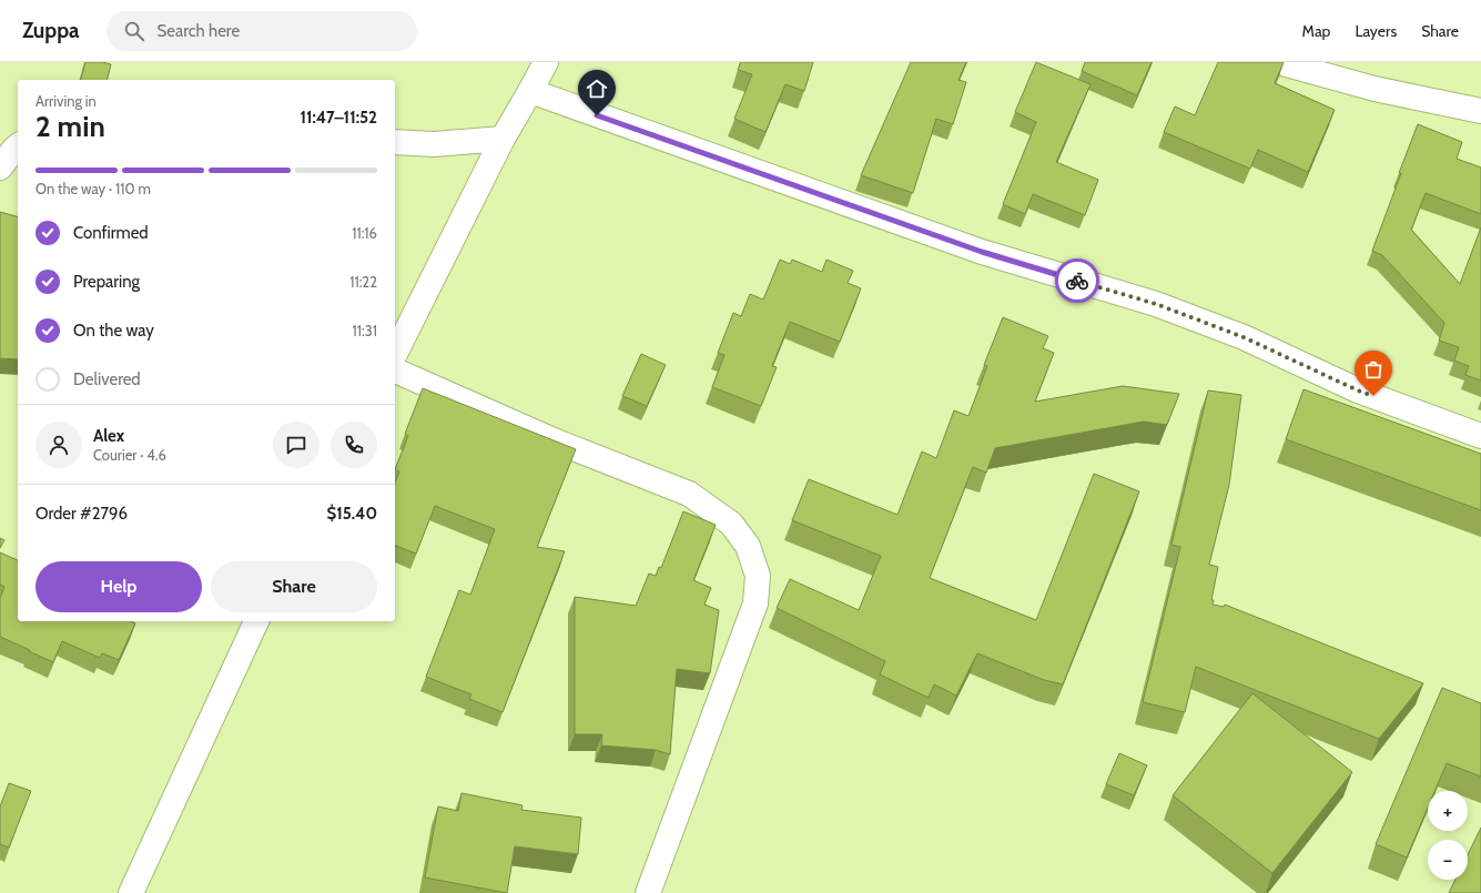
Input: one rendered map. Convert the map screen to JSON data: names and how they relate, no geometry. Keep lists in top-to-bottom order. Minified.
{"page":{"header":"Zuppa","search":"Search here","nav":["Map","Layers","Share"],"heading":["2 min","Arriving in","11:47–11:52"],"panel":["Alex","Courier · 4.6","Order #2796","$15.40"],"bar":"On the way · 110 m","list":[["Confirmed","11:16"],["Preparing","11:22"],["On the way","11:31"],"Delivered"],"buttons":["Help","Share"],"map_buttons":["+","−"]}}
